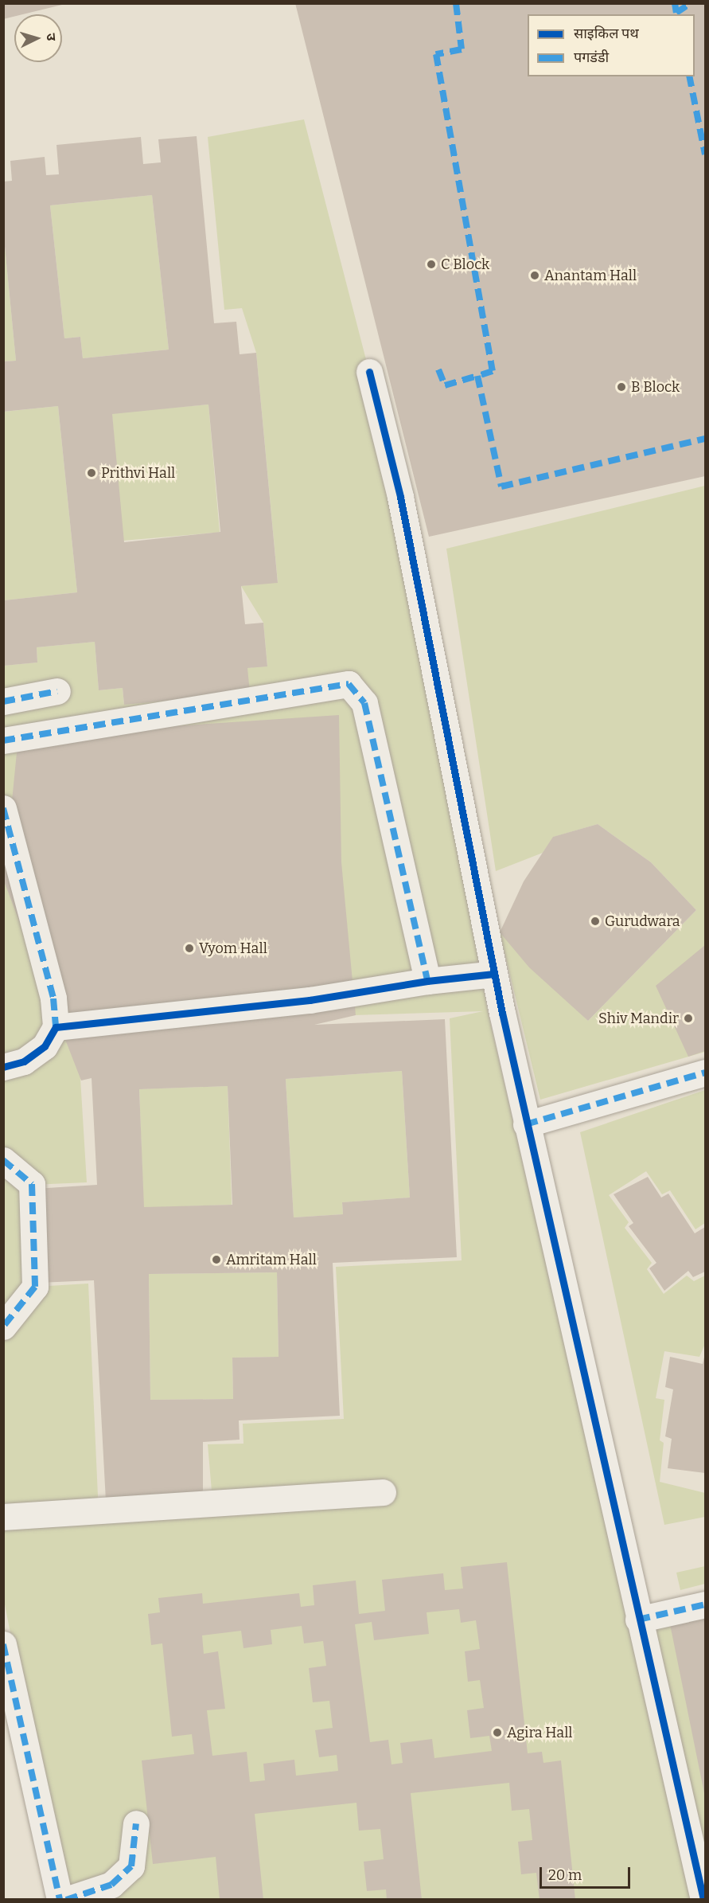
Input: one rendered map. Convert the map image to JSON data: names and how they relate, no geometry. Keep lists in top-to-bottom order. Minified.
{"places":["C Block","Anantam Hall","B Block","Prithvi Hall","Gurudwara","Vyom Hall","Shiv Mandir","Amritam Hall","Agira Hall"],"legend":["साइकिल पथ","पगडंडी"],"scale_bar":"20 m","north":"right"}
